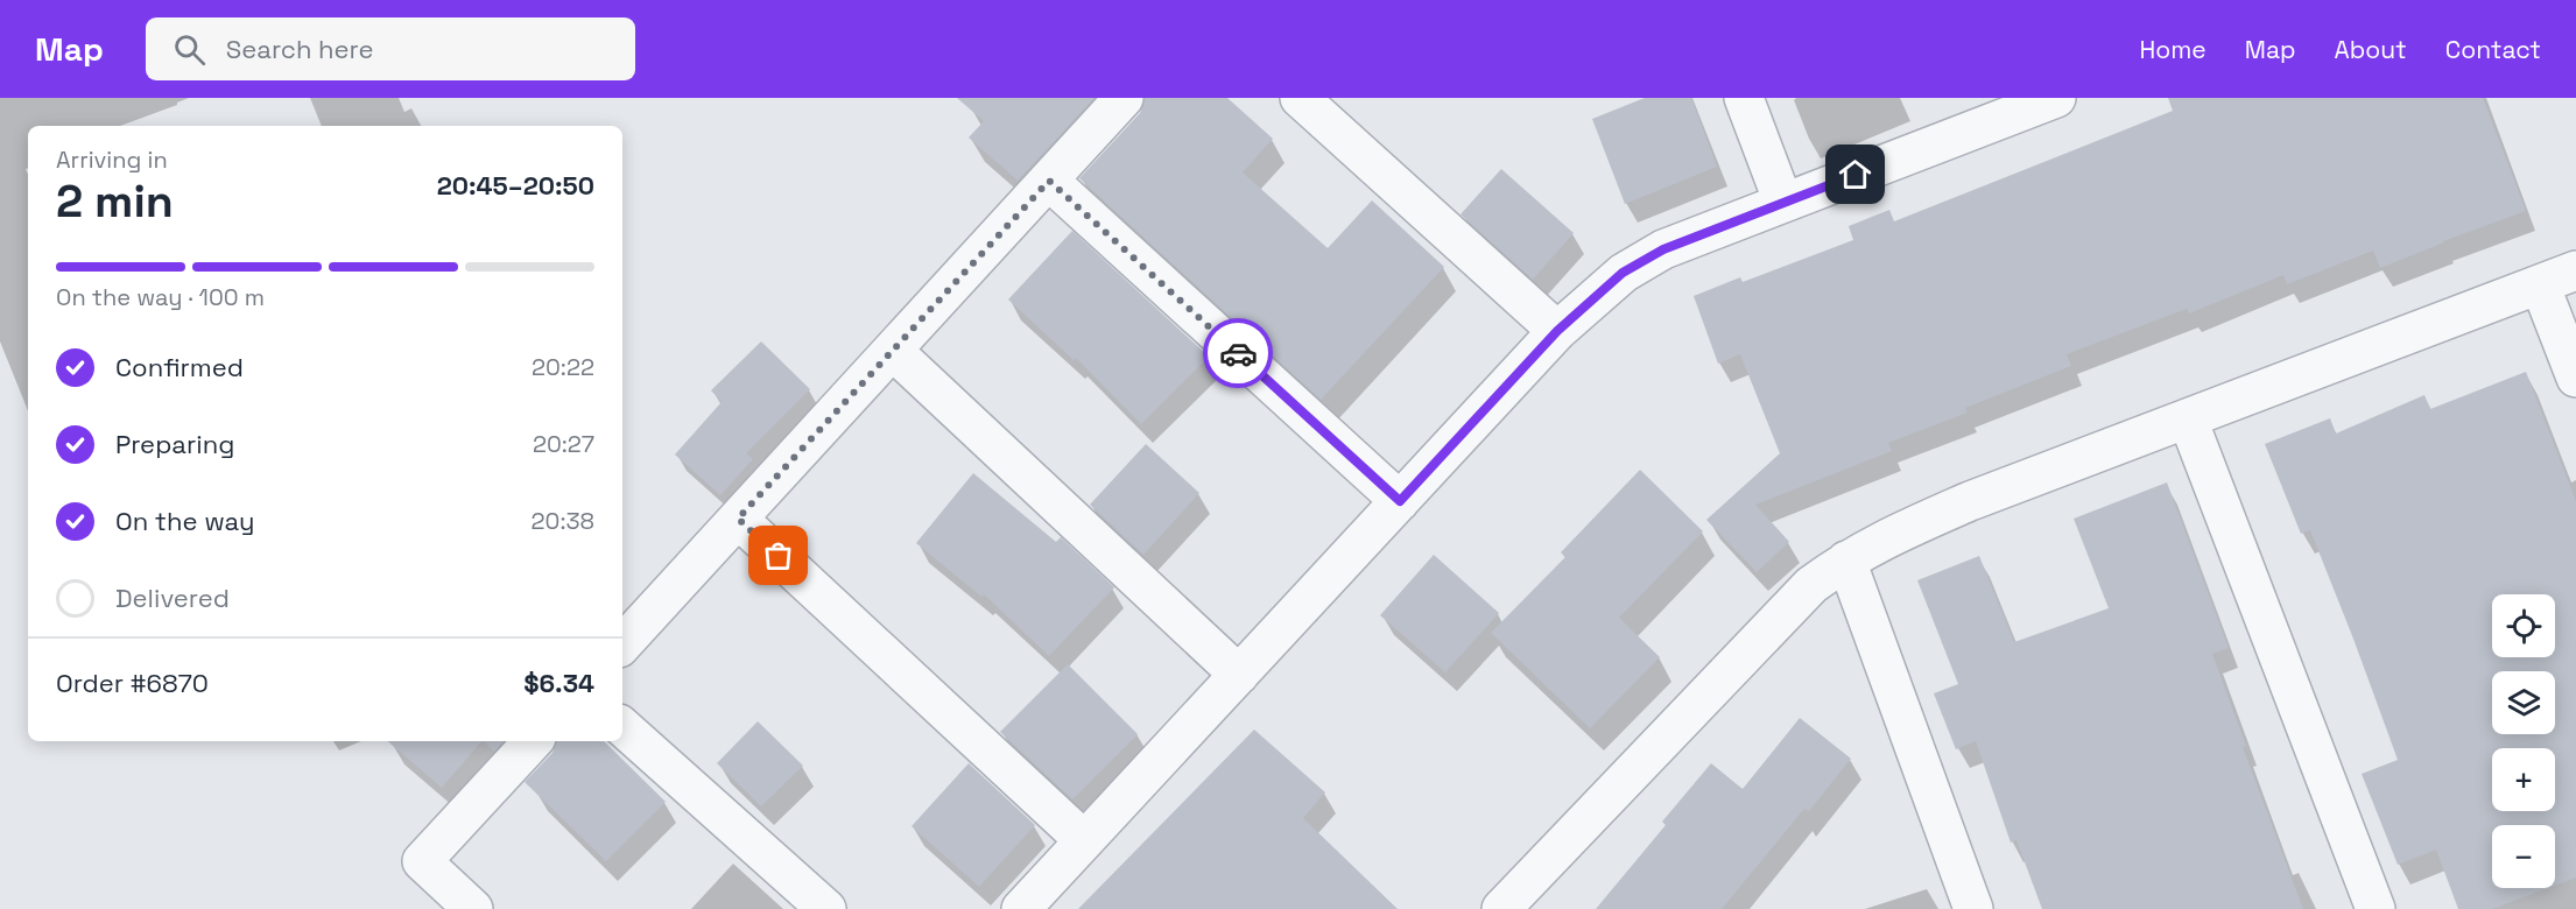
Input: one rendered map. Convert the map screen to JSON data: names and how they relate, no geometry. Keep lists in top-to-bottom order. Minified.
{"page":{"header":"Map","search":"Search here","nav":["Home","Map","About","Contact"],"heading":["2 min","Arriving in","20:45–20:50"],"panel":["Order #6870","$6.34"],"bar":"On the way · 100 m","list":[["Confirmed","20:22"],["Preparing","20:27"],["On the way","20:38"],"Delivered"],"map_buttons":["+","−"]}}
